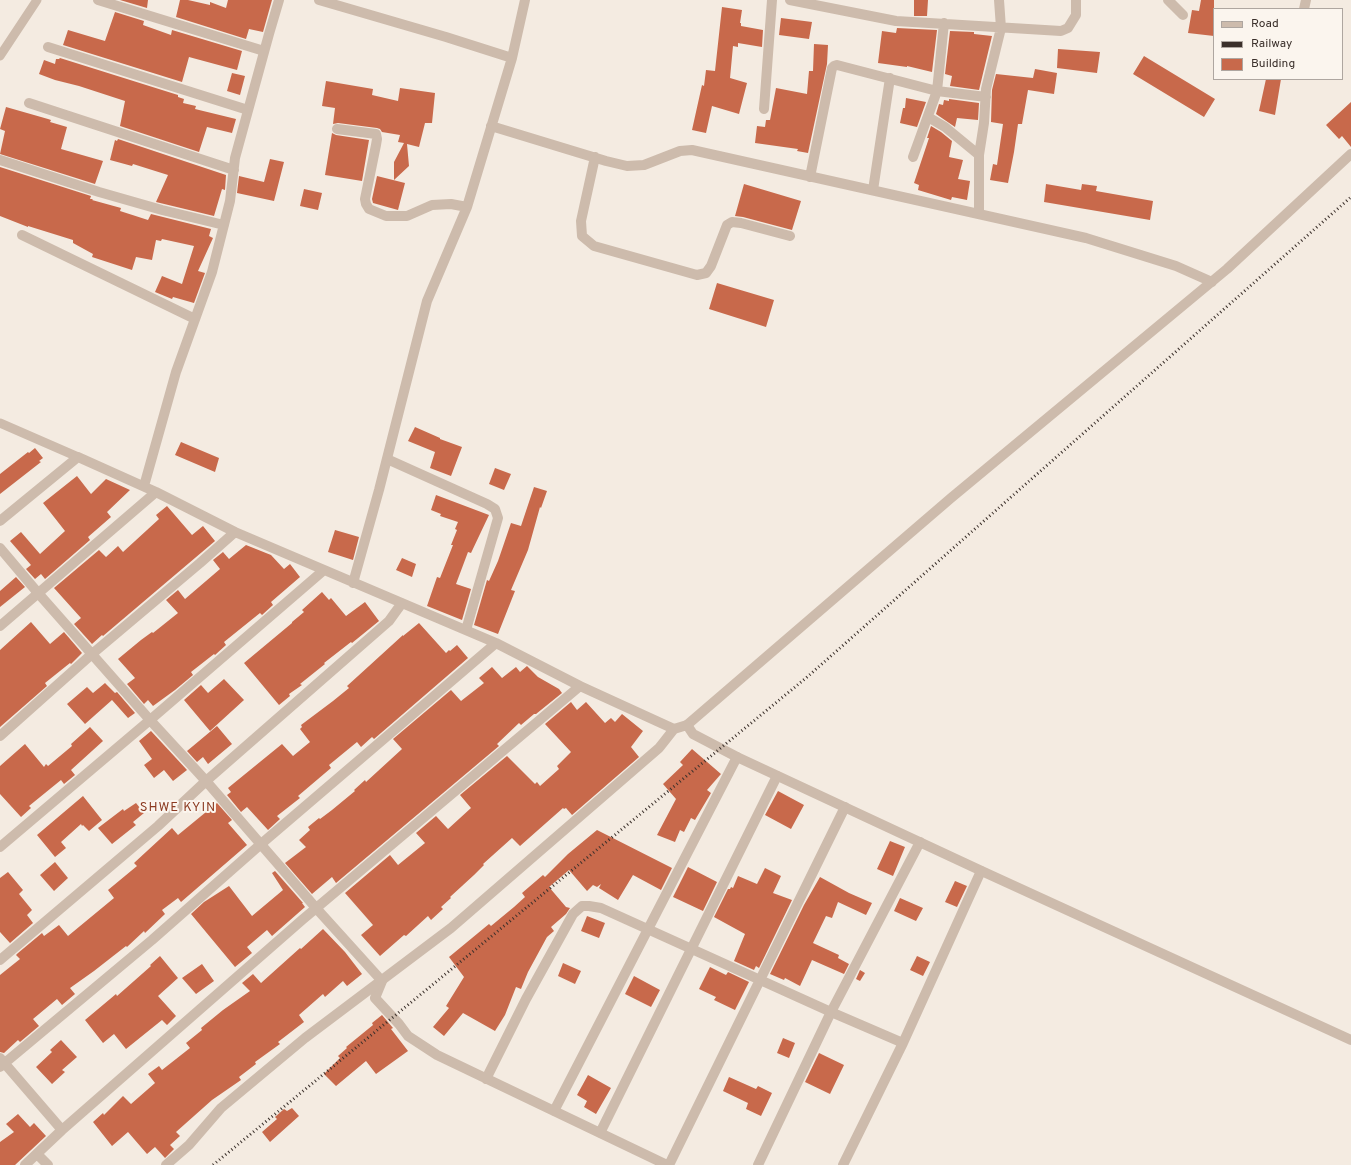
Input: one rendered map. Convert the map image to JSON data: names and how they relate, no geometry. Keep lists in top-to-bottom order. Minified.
{"districts":["SHWE KYIN"],"legend":["Road","Railway","Building"]}
